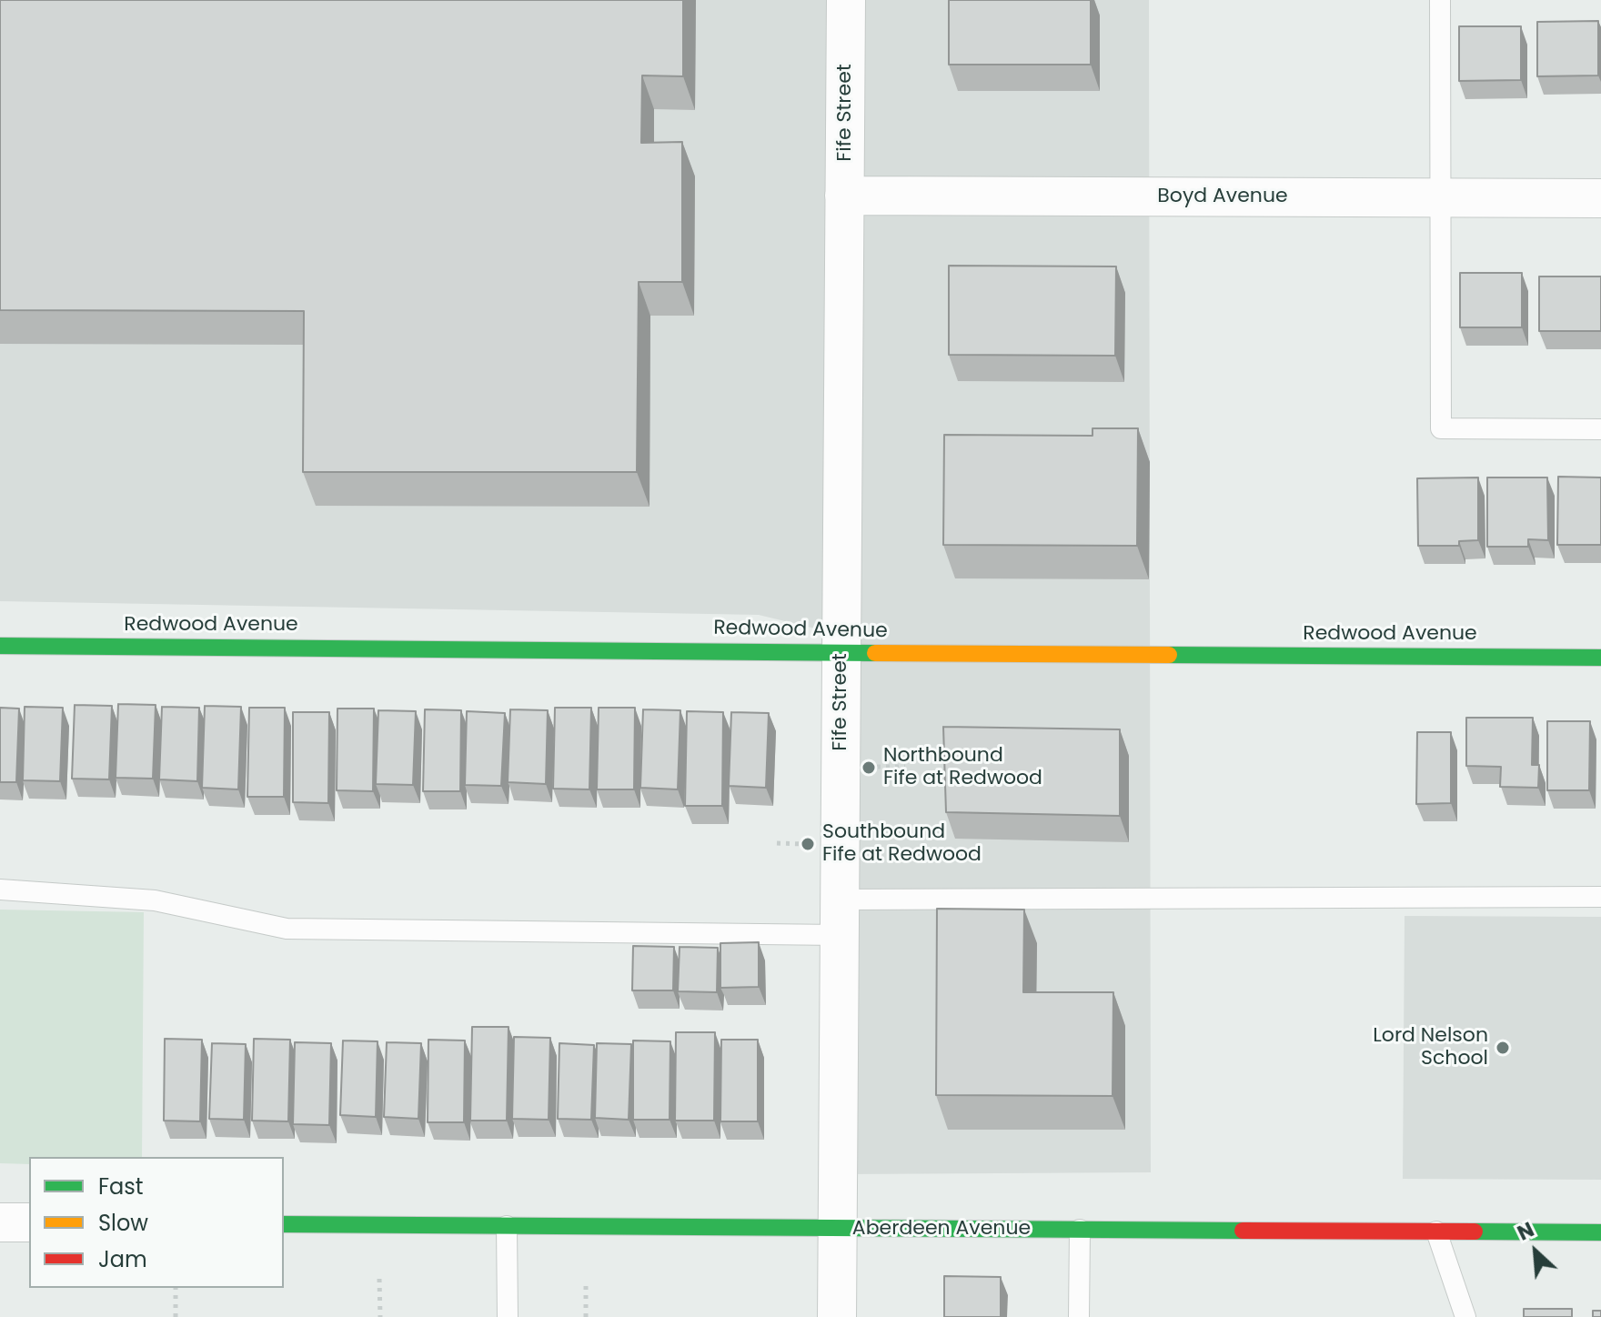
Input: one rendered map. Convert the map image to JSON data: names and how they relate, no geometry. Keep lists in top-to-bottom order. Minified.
{"streets":{"street":["Fife Street","Boyd Avenue","Redwood Avenue","Aberdeen Avenue"]},"crossings":[["Fife Street","Boyd Avenue"],["Fife Street","Redwood Avenue"],["Fife Street","Aberdeen Avenue"]],"places":["Northbound Fife at Redwood","Southbound Fife at Redwood","Lord Nelson School"],"legend":["Fast","Slow","Jam"],"north":"top left"}
